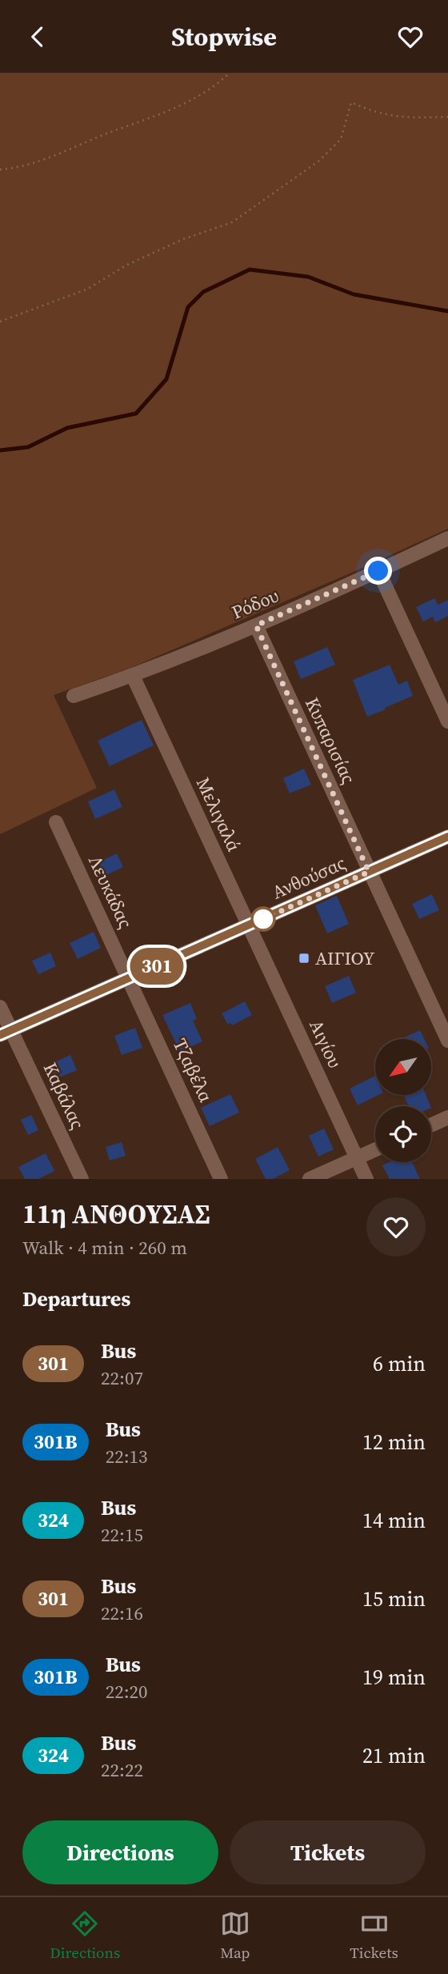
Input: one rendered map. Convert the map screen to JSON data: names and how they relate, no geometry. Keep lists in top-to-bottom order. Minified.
{"streets":{"street":["Ρόδου","Κυπαρισίας","Μελιγαλά","Ανθούσας","Λευκάδας","Αιγίου","Τζαβέλα","Καβάλας"]},"crossings":[["Ρόδου","Κυπαρισίας"],["Ρόδου","Μελιγαλά"],["Κυπαρισίας","Ανθούσας"],["Μελιγαλά","Ανθούσας"],["Μελιγαλά","Αιγίου"],["Ανθούσας","Λευκάδας"],["Ανθούσας","Αιγίου"],["Ανθούσας","Τζαβέλα"],["Ανθούσας","Καβάλας"],["Λευκάδας","Τζαβέλα"]],"places":{"transit":["ΑΙΓΙΟΥ"]},"lines":["bus line 301"],"north":"bottom left","page":{"header":"Stopwise","on_map":"301","heading":[["11η ΑΝΘΟΥΣΑΣ","Walk · 4 min · 260 m"],"Departures"],"list":[{"mark":"301","name":"Bus","note":"22:07","value":"6 min"},{"mark":"301B","name":"Bus","note":"22:13","value":"12 min"},{"mark":"324","name":"Bus","note":"22:15","value":"14 min"},{"mark":"301","name":"Bus","note":"22:16","value":"15 min"},{"mark":"301B","name":"Bus","note":"22:20","value":"19 min"},{"mark":"324","name":"Bus","note":"22:22","value":"21 min"}],"buttons":["Directions","Tickets"],"tabs":["Directions","Map","Tickets"]}}
